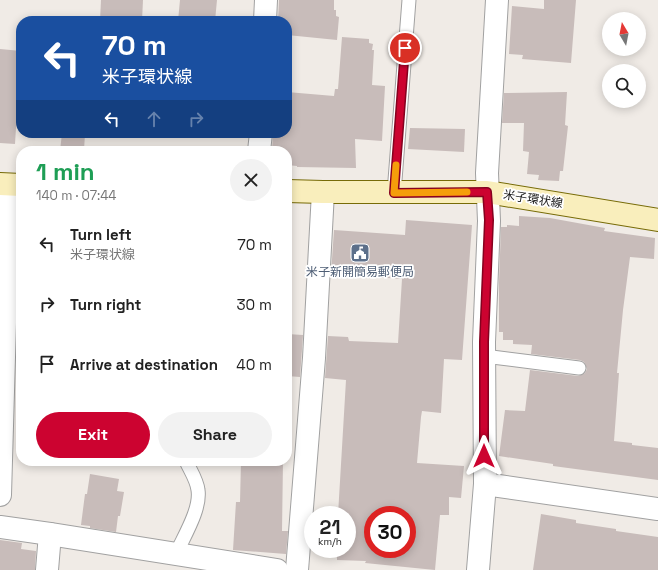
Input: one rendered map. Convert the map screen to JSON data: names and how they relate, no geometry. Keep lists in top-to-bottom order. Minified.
{"streets":{"main road":["米子環状線"]},"places":{"public building":["米子新開簡易郵便局"]},"north":"top","page":{"turn":["70 m","米子環状線"],"heading":["1 min","140 m · 07:44"],"list":[{"name":"Turn left","note":"米子環状線","value":"70 m"},{"name":"Turn right","value":"30 m"},{"name":"Arrive at destination","value":"40 m"}],"buttons":["Exit","Share"],"speed":"21 km/h","limit":"30"}}
